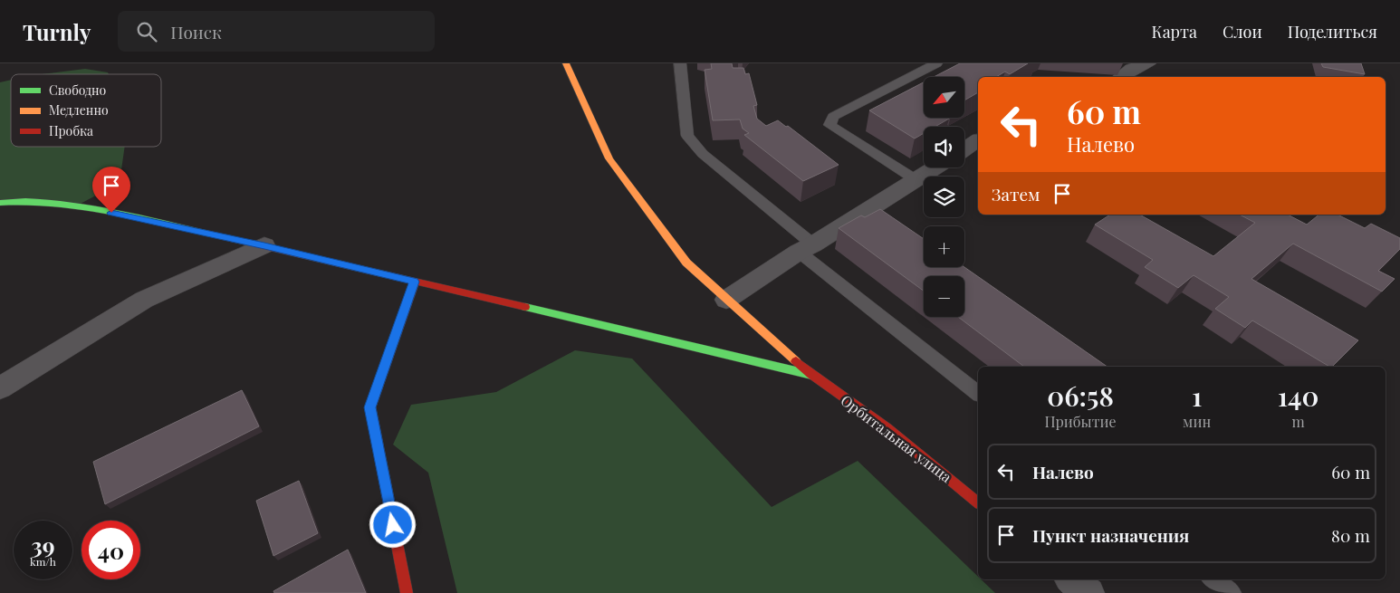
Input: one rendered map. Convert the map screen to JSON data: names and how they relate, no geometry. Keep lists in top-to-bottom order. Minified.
{"streets":{"street":["Орбитальная улица"]},"legend":["Свободно","Медленно","Пробка"],"north":"bottom left","page":{"header":"Turnly","search":"Поиск","nav":["Карта","Слои","Поделиться"],"map_buttons":["+","−"],"turn":["60 m","Налево"],"then":"Затем","eta":["06:58","Прибытие","1","мин","140","m"],"list":[{"name":"Налево","value":"60 m"},{"name":"Пункт назначения","value":"80 m"}],"speed":"39 km/h","limit":"40"}}
